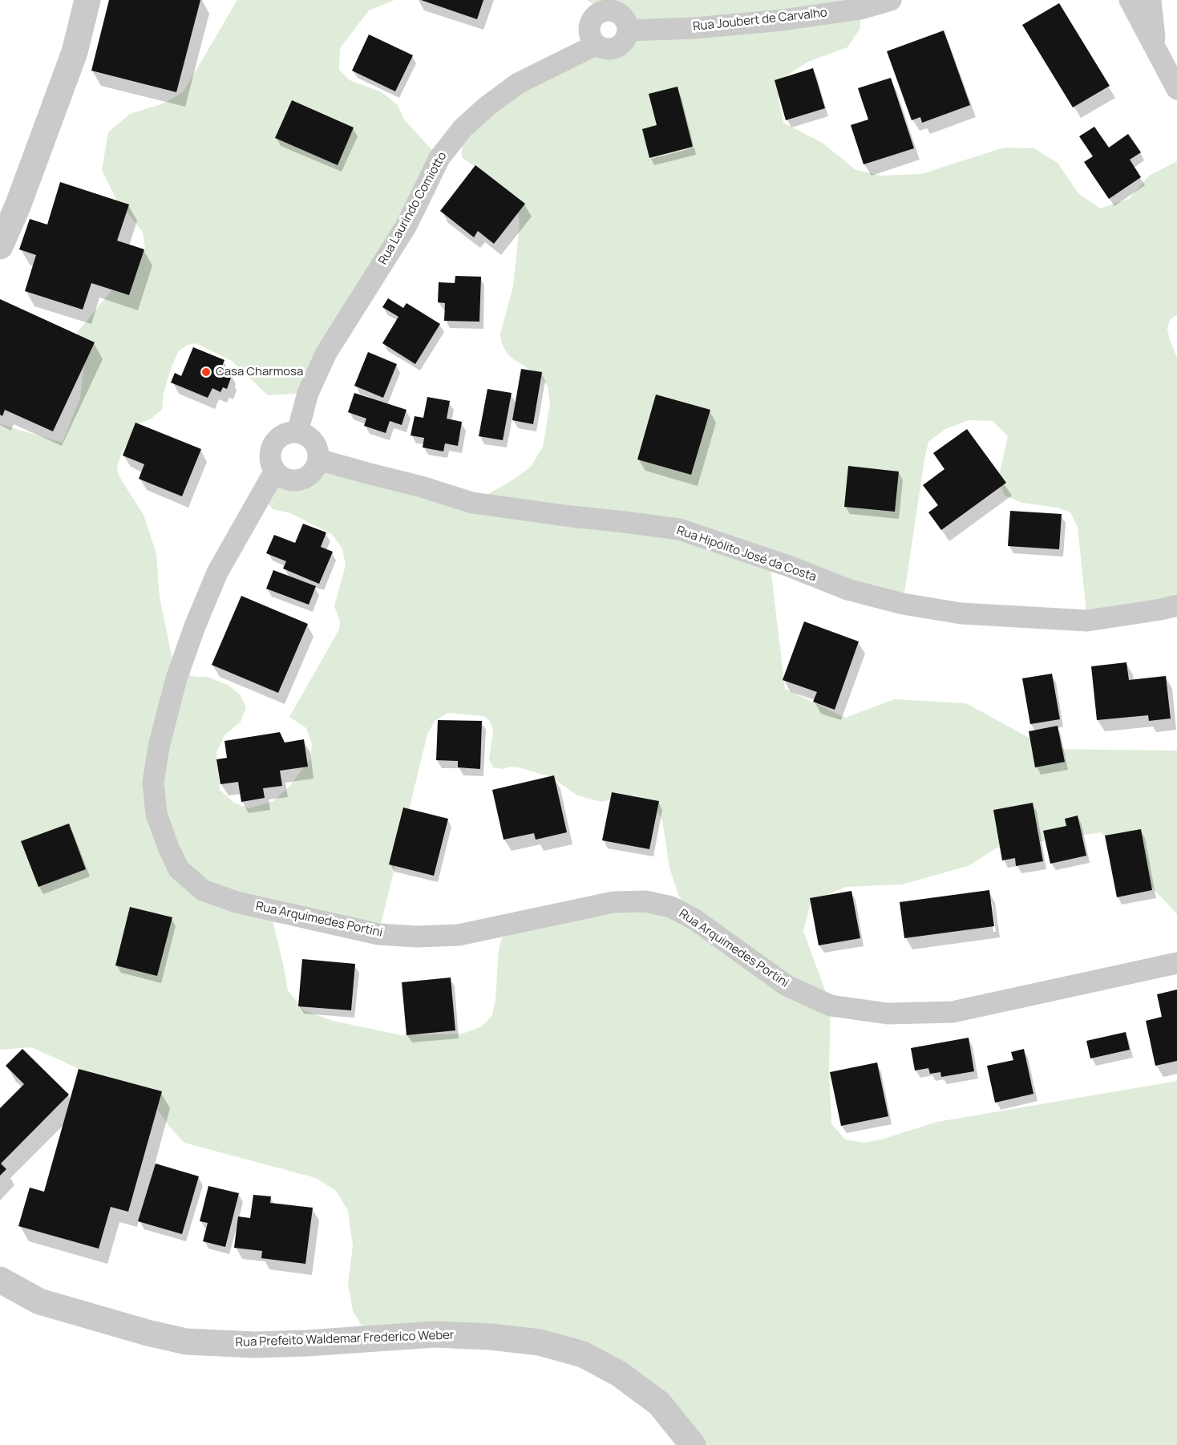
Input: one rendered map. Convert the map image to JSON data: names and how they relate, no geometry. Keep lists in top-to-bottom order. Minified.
{"streets":{"street":["Rua Joubert de Carvalho","Rua Laurindo Comiotto","Rua Hipólito José da Costa","Rua Arquimedes Portini","Rua Prefeito Waldemar Frederico Weber"]},"crossings":[["Rua Joubert de Carvalho","Rua Laurindo Comiotto"],["Rua Laurindo Comiotto","Rua Hipólito José da Costa"],["Rua Laurindo Comiotto","Rua Arquimedes Portini"],["Rua Hipólito José da Costa","Rua Arquimedes Portini"]],"places":["Casa Charmosa"]}
